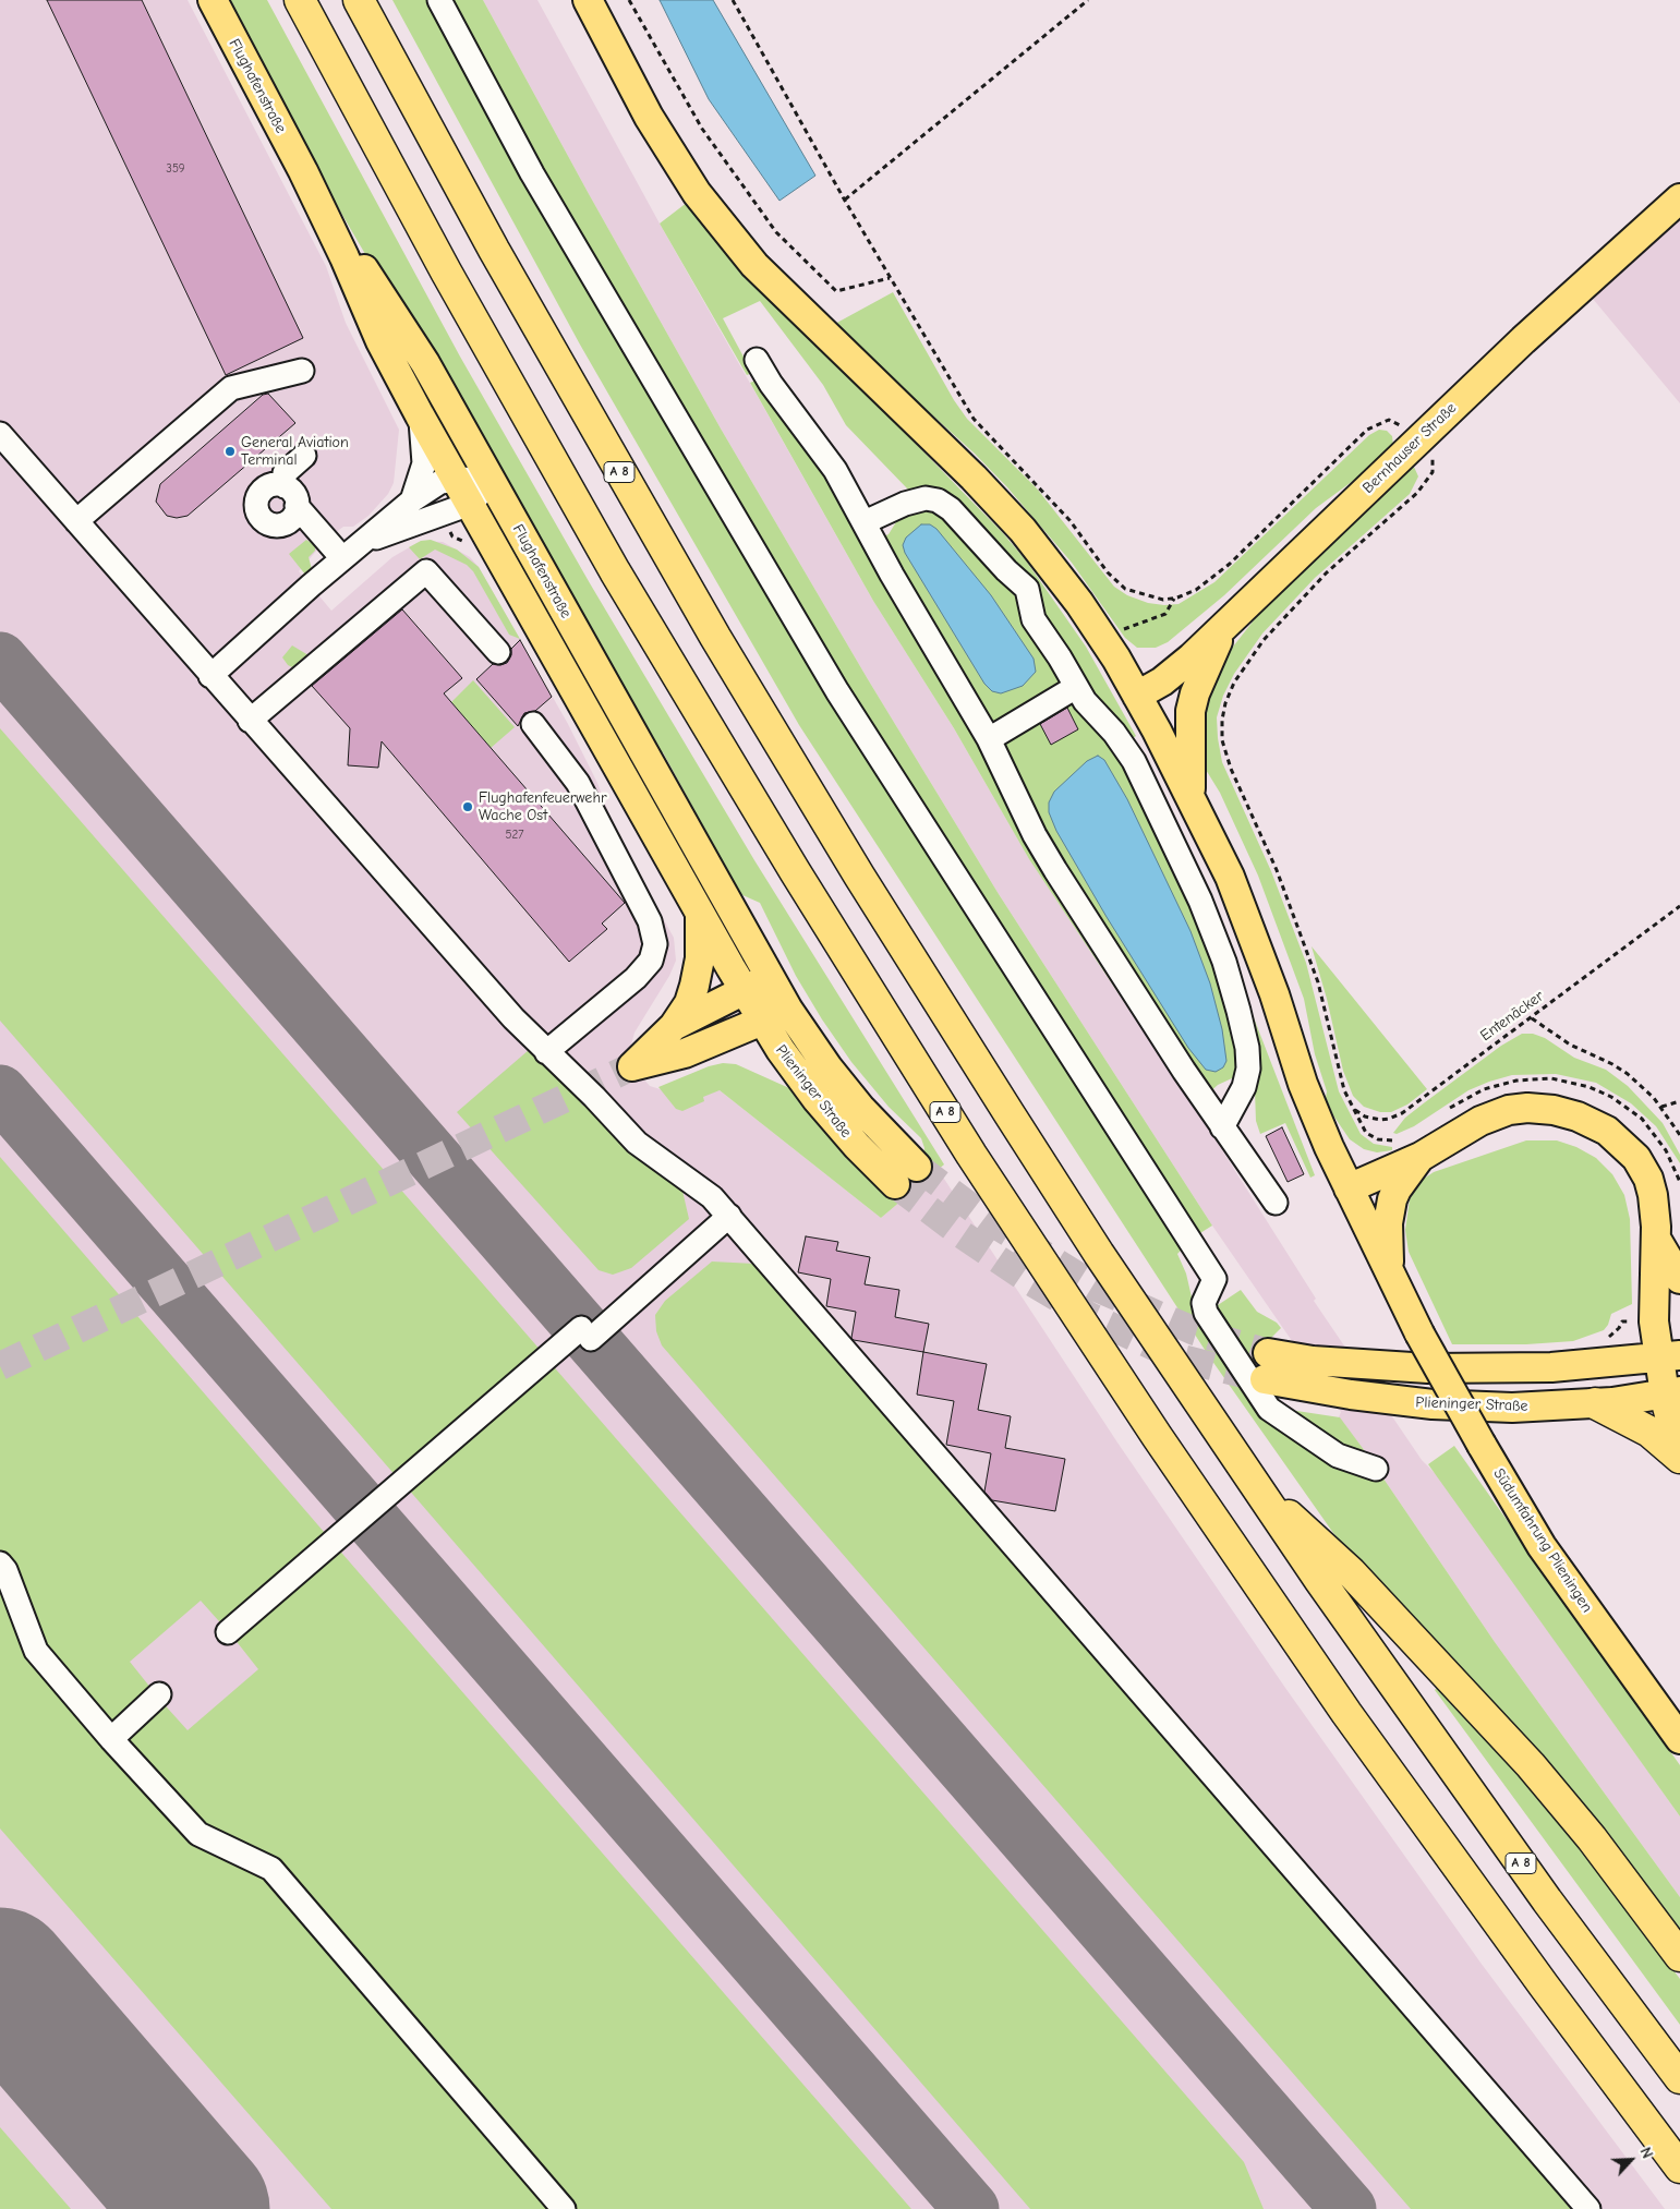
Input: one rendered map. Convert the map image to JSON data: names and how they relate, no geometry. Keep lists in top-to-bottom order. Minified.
{"streets":{"highway":["A 8"],"main road":["Flughafenstraße","Bernhauser Straße","Plieninger Straße","Südumfahrung Plieningen"],"path":["Entenäcker"]},"crossings":[["Flughafenstraße","Plieninger Straße"],["Bernhauser Straße","Entenäcker"],["Bernhauser Straße","Südumfahrung Plieningen"]],"places":["General Aviation Terminal","Flughafenfeuerwehr Wache Ost"],"house_numbers":["359","527"],"north":"top right"}
